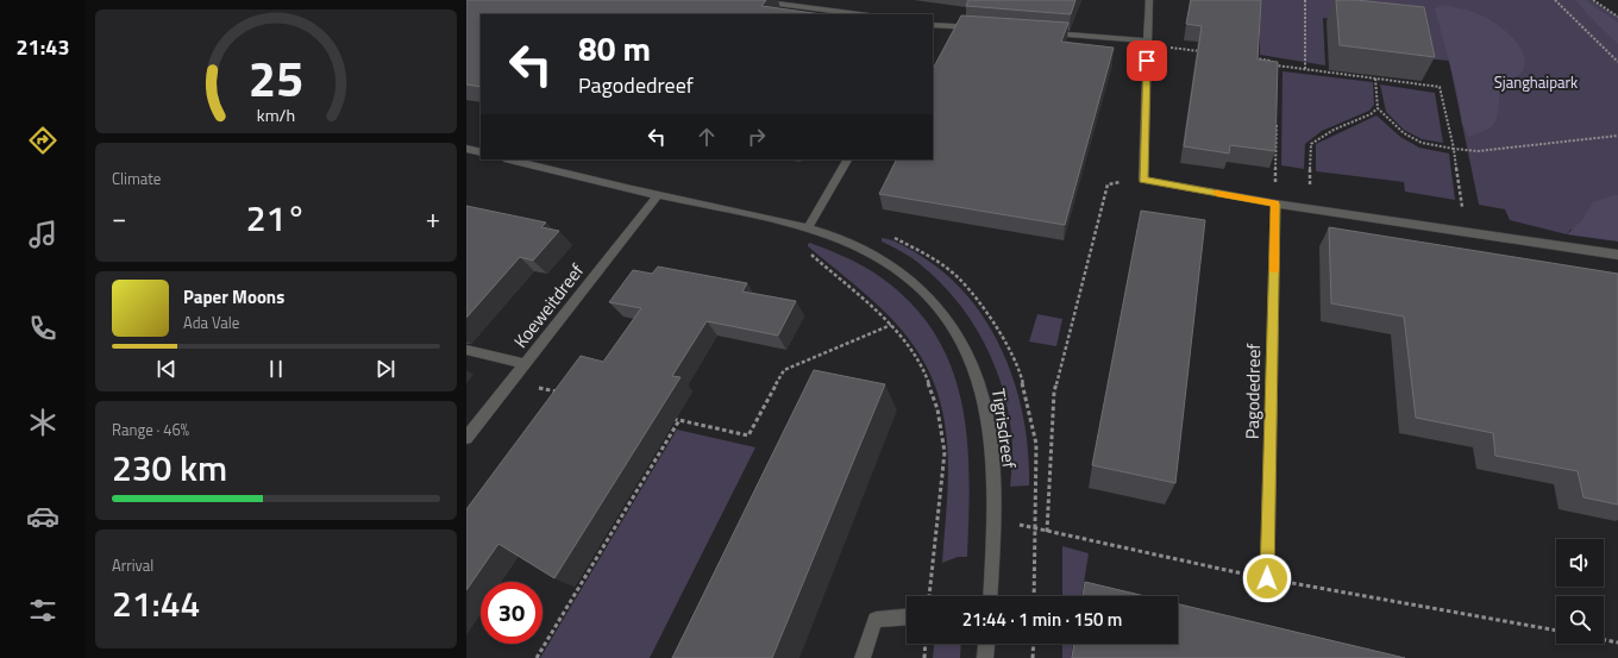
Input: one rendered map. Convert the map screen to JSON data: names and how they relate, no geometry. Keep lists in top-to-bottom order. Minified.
{"streets":{"street":["Koeweitdreef","Pagodedreef","Tigrisdreef"]},"crossings":[["Koeweitdreef","Tigrisdreef"]],"parks":["Sjanghaipark"],"page":{"tabs":"21:43","turn":["80 m","Pagodedreef"],"tile":["Climate",["Range · 46%","230 km"],["Arrival","21:44"]],"heat":["−","21°","+"],"song":["Paper Moons","Ada Vale"],"limit":"30","trip":"21:44 · 1 min · 150 m","gauge":["25","km/h"]}}
